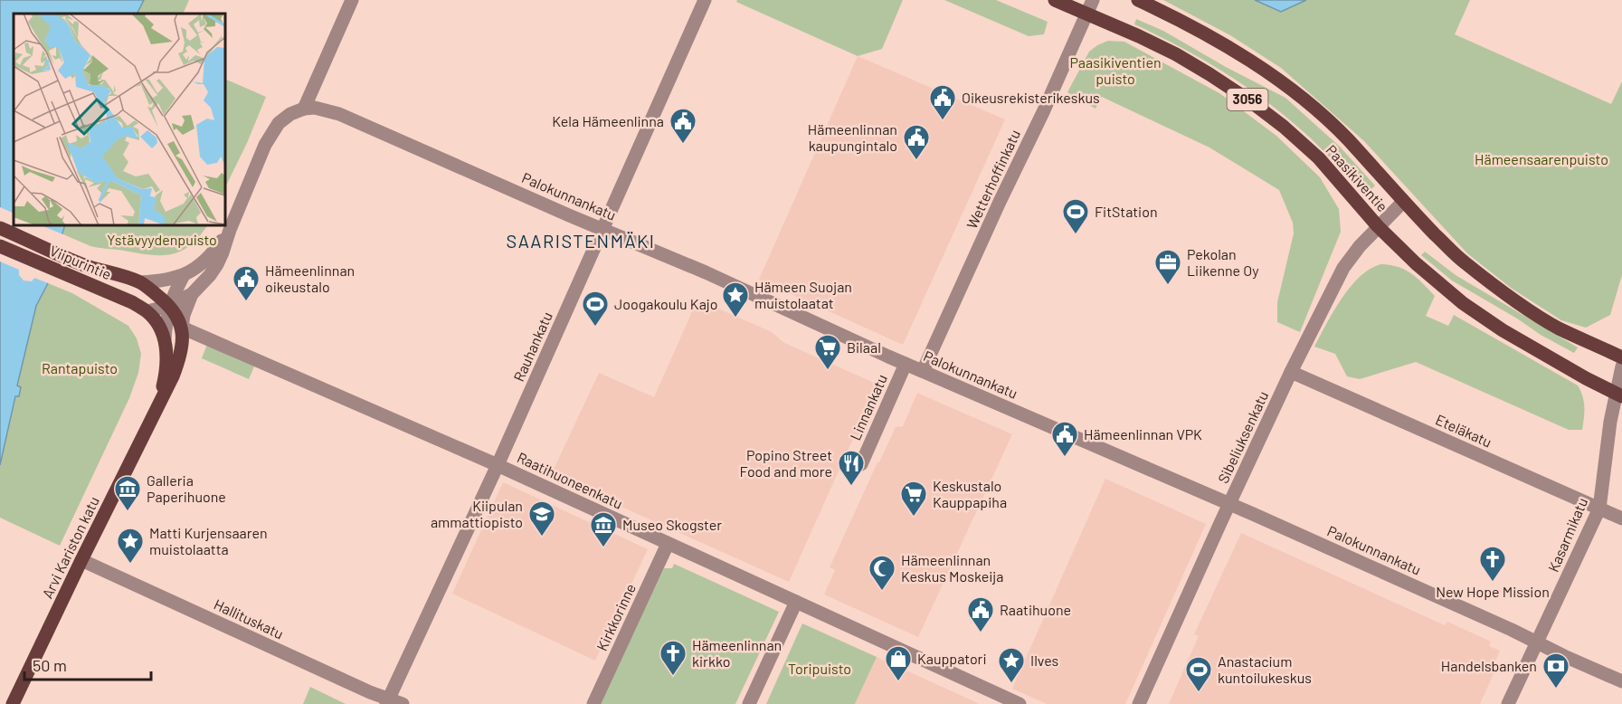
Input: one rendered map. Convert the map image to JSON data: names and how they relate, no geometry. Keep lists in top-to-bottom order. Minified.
{"streets":{"main road":["3056","Paasikiventie","Viipurintie","Arvi Kariston katu"],"street":["Wetterhoffinkatu","Palokunnankatu","Rauhankatu","Linnankatu","Eteläkatu","Sibeliuksenkatu","Raatihuoneenkatu","Kasarmikatu","Kirkkorinne","Hallituskatu"]},"crossings":[["Paasikiventie","Wetterhoffinkatu"],["Paasikiventie","Sibeliuksenkatu"],["Paasikiventie","Kasarmikatu"],["Wetterhoffinkatu","Palokunnankatu"],["Palokunnankatu","Rauhankatu"],["Palokunnankatu","Linnankatu"],["Palokunnankatu","Sibeliuksenkatu"],["Palokunnankatu","Kasarmikatu"],["Palokunnankatu","Arvi Kariston katu"],["Viipurintie","Raatihuoneenkatu"],["Viipurintie","Arvi Kariston katu"],["Rauhankatu","Raatihuoneenkatu"],["Rauhankatu","Hallituskatu"],["Eteläkatu","Sibeliuksenkatu"],["Eteläkatu","Kasarmikatu"],["Raatihuoneenkatu","Arvi Kariston katu"],["Raatihuoneenkatu","Kirkkorinne"],["Arvi Kariston katu","Hallituskatu"]],"districts":["SAARISTENMÄKI"],"parks":["Paasikiventien puisto","Hämeensaarenpuisto","Ystävyydenpuisto","Rantapuisto","Toripuisto"],"places":{"public building":["Oikeusrekisterikeskus","Kela Hämeenlinna","Hämeenlinnan kaupungintalo","Hämeenlinnan oikeustalo","Hämeenlinnan VPK","Raatihuone"],"sports":["FitStation","Joogakoulu Kajo","Anastacium kuntoilukeskus"],"office":["Pekolan Liikenne Oy"],"place":["Hämeen Suojan muistolaatat","Matti Kurjensaaren muistolaatta","Ilves"],"supermarket":["Bilaal","Keskustalo Kauppapiha"],"restaurant":["Popino Street Food and more"],"museum":["Galleria Paperihuone","Museo Skogster"],"school or university":["Kiipulan ammattiopisto"],"church":["New Hope Mission","Hämeenlinnan kirkko"],"mosque":["Hämeenlinnan Keskus Moskeija"],"shop":["Kauppatori"],"bank":["Handelsbanken"]},"scale_bar":"50 m"}
